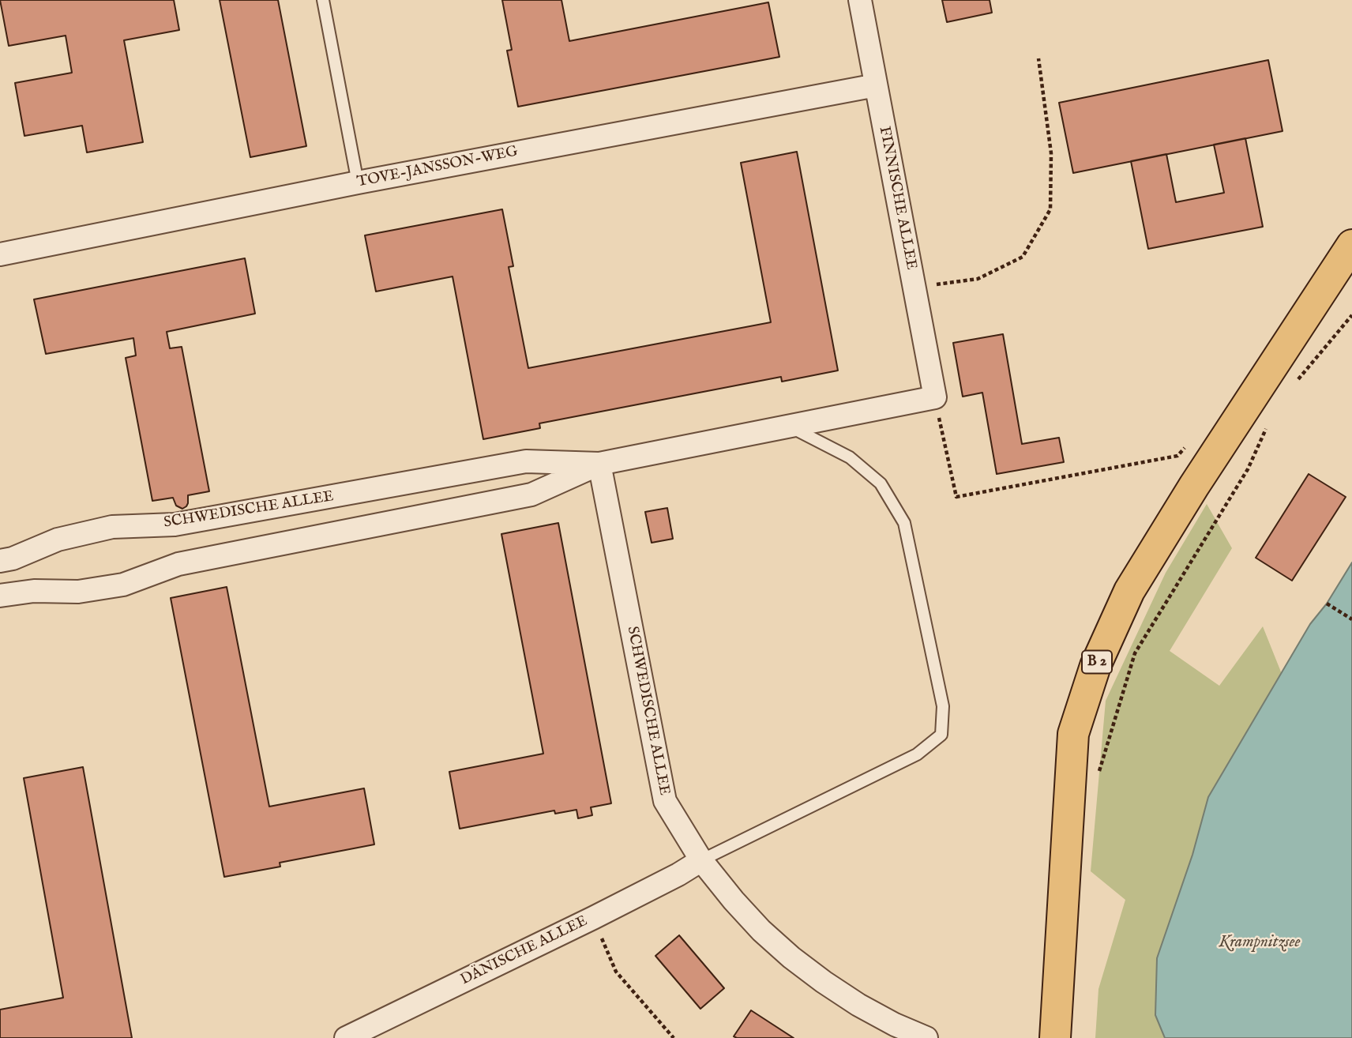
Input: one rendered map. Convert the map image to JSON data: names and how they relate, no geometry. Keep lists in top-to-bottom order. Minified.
{"streets":{"main road":["B 2"],"street":["TOVE-JANSSON-WEG","FINNISCHE ALLEE","SCHWEDISCHE ALLEE","DÄNISCHE ALLEE"]},"crossings":[["TOVE-JANSSON-WEG","FINNISCHE ALLEE"],["FINNISCHE ALLEE","SCHWEDISCHE ALLEE"],["SCHWEDISCHE ALLEE","DÄNISCHE ALLEE"]],"water":["Krampnitzsee"]}
